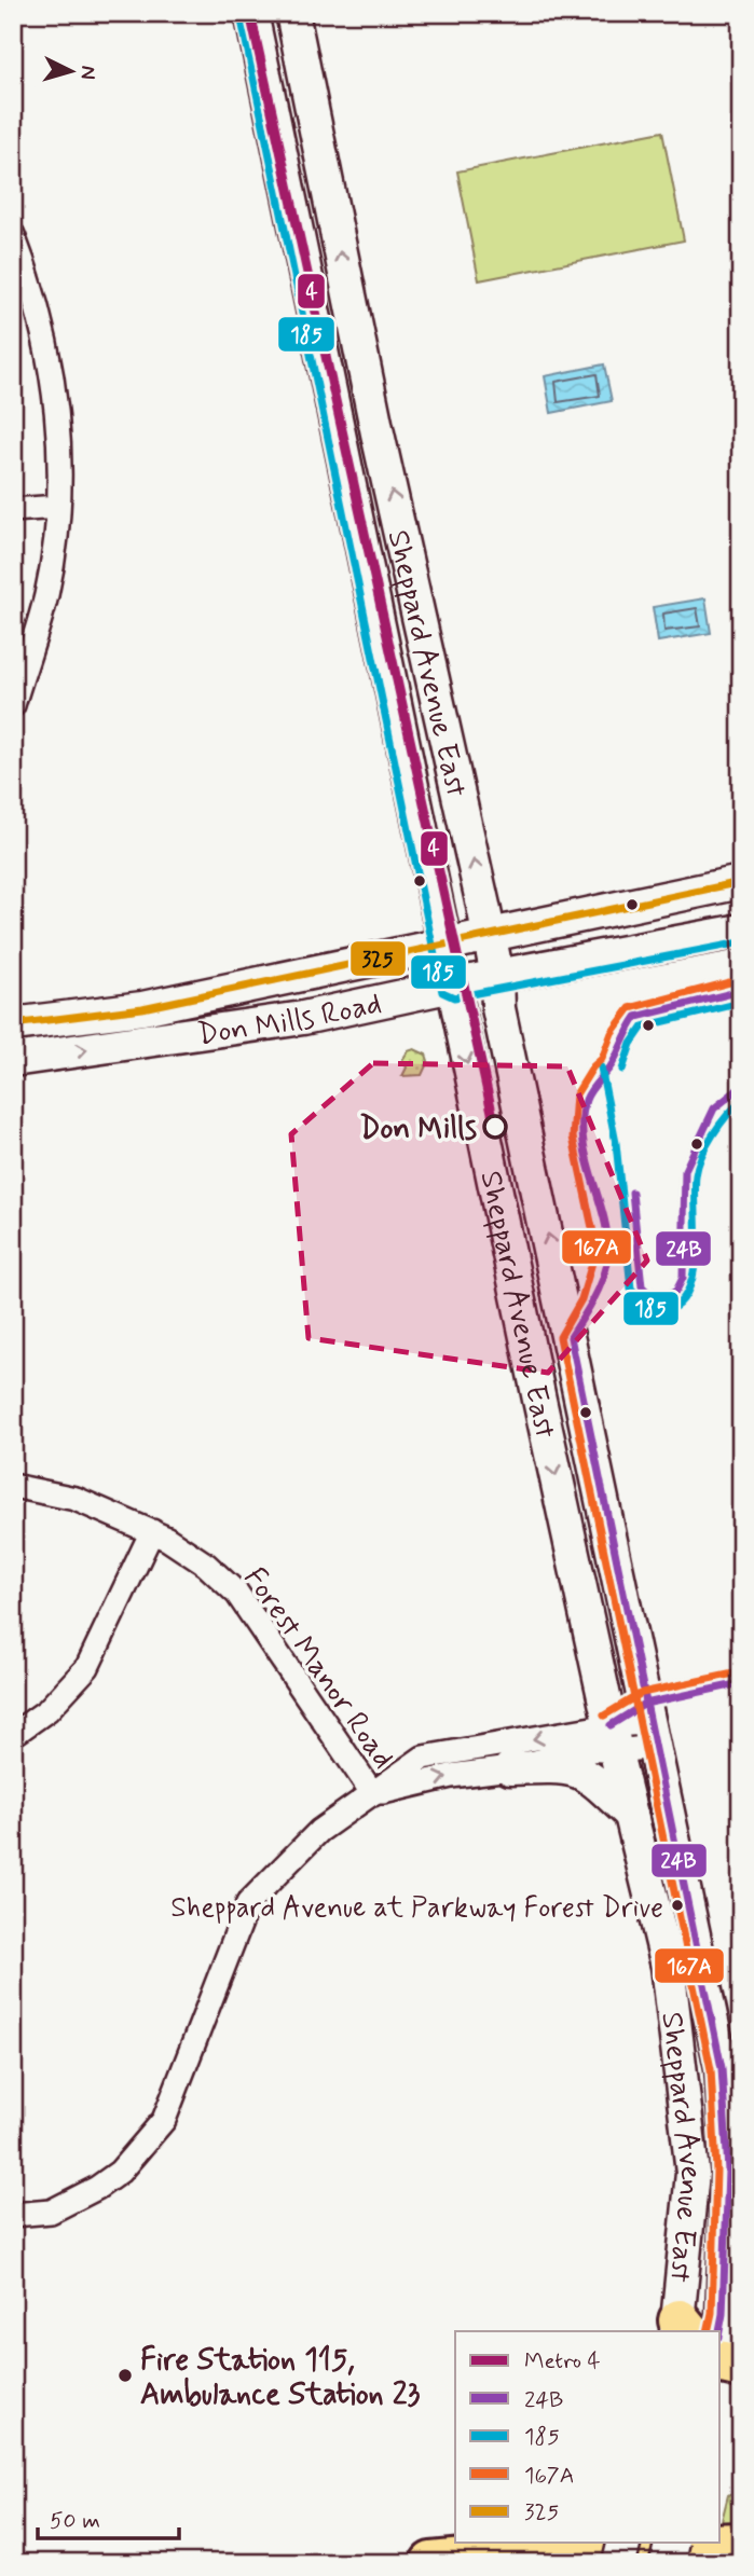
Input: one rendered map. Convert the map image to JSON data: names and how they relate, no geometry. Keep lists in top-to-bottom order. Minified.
{"streets":{"main road":["Sheppard Avenue East","Don Mills Road"],"street":["Forest Manor Road"]},"crossings":[["Sheppard Avenue East","Don Mills Road"]],"places":["Don Mills","Sheppard Avenue at Parkway Forest Drive","Fire Station 115, Ambulance Station 23"],"lines":["metro line 4","transit line 185","transit line 325","transit line 167A","transit line 24B"],"legend":["Metro 4","24B","185","167A","325"],"scale_bar":"50 m","north":"right"}
